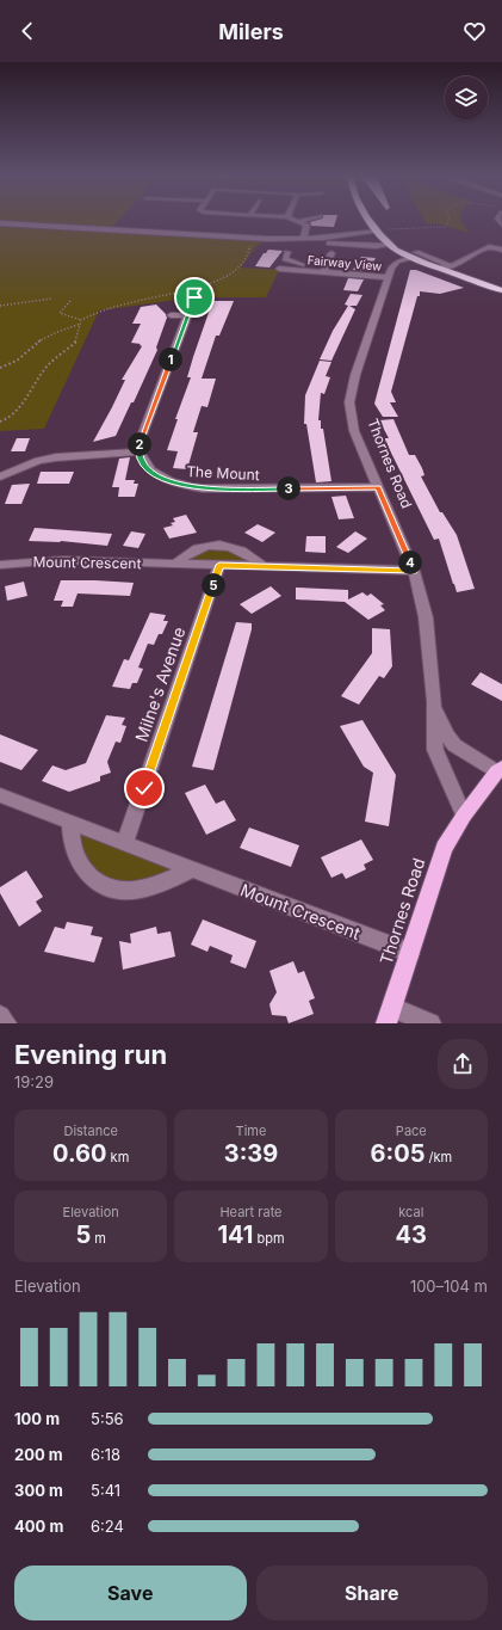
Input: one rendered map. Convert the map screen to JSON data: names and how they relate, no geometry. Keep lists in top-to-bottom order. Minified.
{"streets":{"main road":["Thornes Road"],"street":["Fairway View","The Mount","Mount Crescent","Milne's Avenue"]},"crossings":[["Fairway View","Thornes Road"],["Thornes Road","The Mount"],["Thornes Road","Mount Crescent"],["Mount Crescent","Milne's Avenue"]],"page":{"header":"Milers","pins":["1","2","3","4","5"],"heading":["Evening run","19:29"],"stats":[["Distance","0.60 km"],["Time","3:39"],["Pace","6:05 /km"],["Elevation","5 m"],["Heart rate","141 bpm"],["kcal","43"]],"chart":["Elevation","100–104 m"],"list":[{"name":"100 m","note":"5:56"},{"name":"200 m","note":"6:18"},{"name":"300 m","note":"5:41"},{"name":"400 m","note":"6:24"}],"buttons":["Save","Share"]}}
